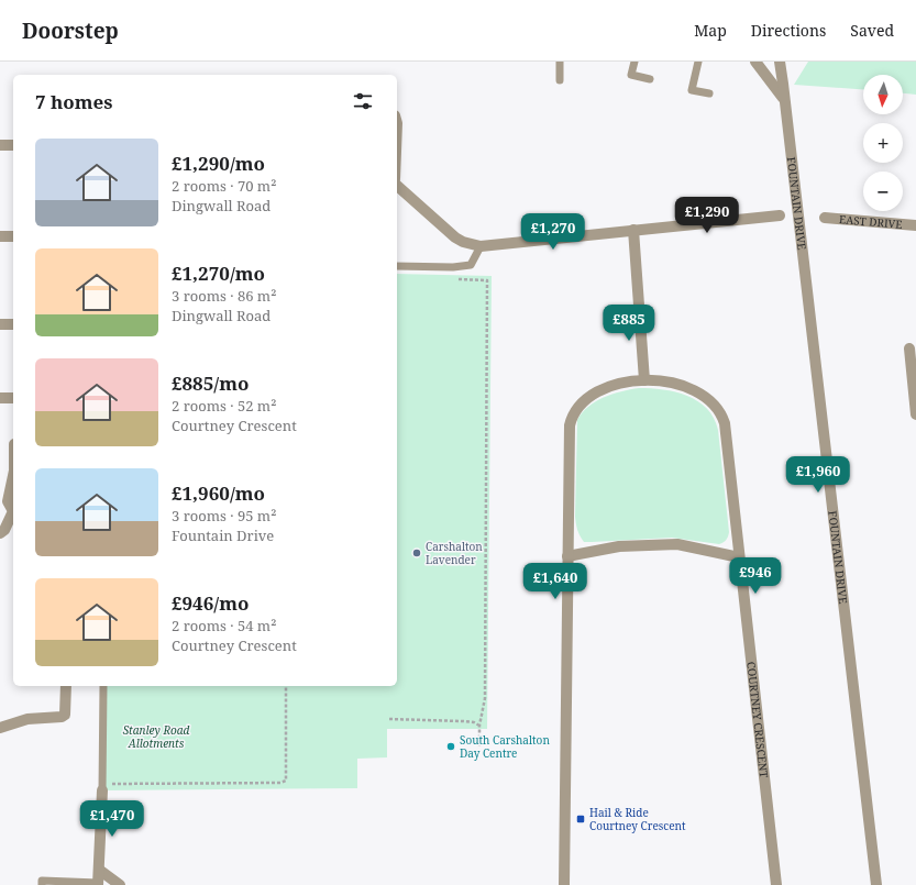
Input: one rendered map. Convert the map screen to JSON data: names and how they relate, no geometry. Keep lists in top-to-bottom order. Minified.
{"streets":{"street":["FOUNTAIN DRIVE","EAST DRIVE","COURTNEY CRESCENT"]},"parks":["Stanley Road Allotments"],"places":{"other":["Carshalton Lavender","South Carshalton Day Centre"],"transit":["Hail & Ride Courtney Crescent"]},"north":"bottom","page":{"header":"Doorstep","nav":["Map","Directions","Saved"],"map_buttons":["+","−"],"heading":"7 homes","list":[{"name":"£1,290/mo","note":"2 rooms · 70 m² · Dingwall Road"},{"name":"£1,270/mo","note":"3 rooms · 86 m² · Dingwall Road"},{"name":"£885/mo","note":"2 rooms · 52 m² · Courtney Crescent"},{"name":"£1,960/mo","note":"3 rooms · 95 m² · Fountain Drive"},{"name":"£946/mo","note":"2 rooms · 54 m² · Courtney Crescent"}],"price":["£1,290","£1,270","£885","£1,960","£946","£1,640","£1,470"]}}
